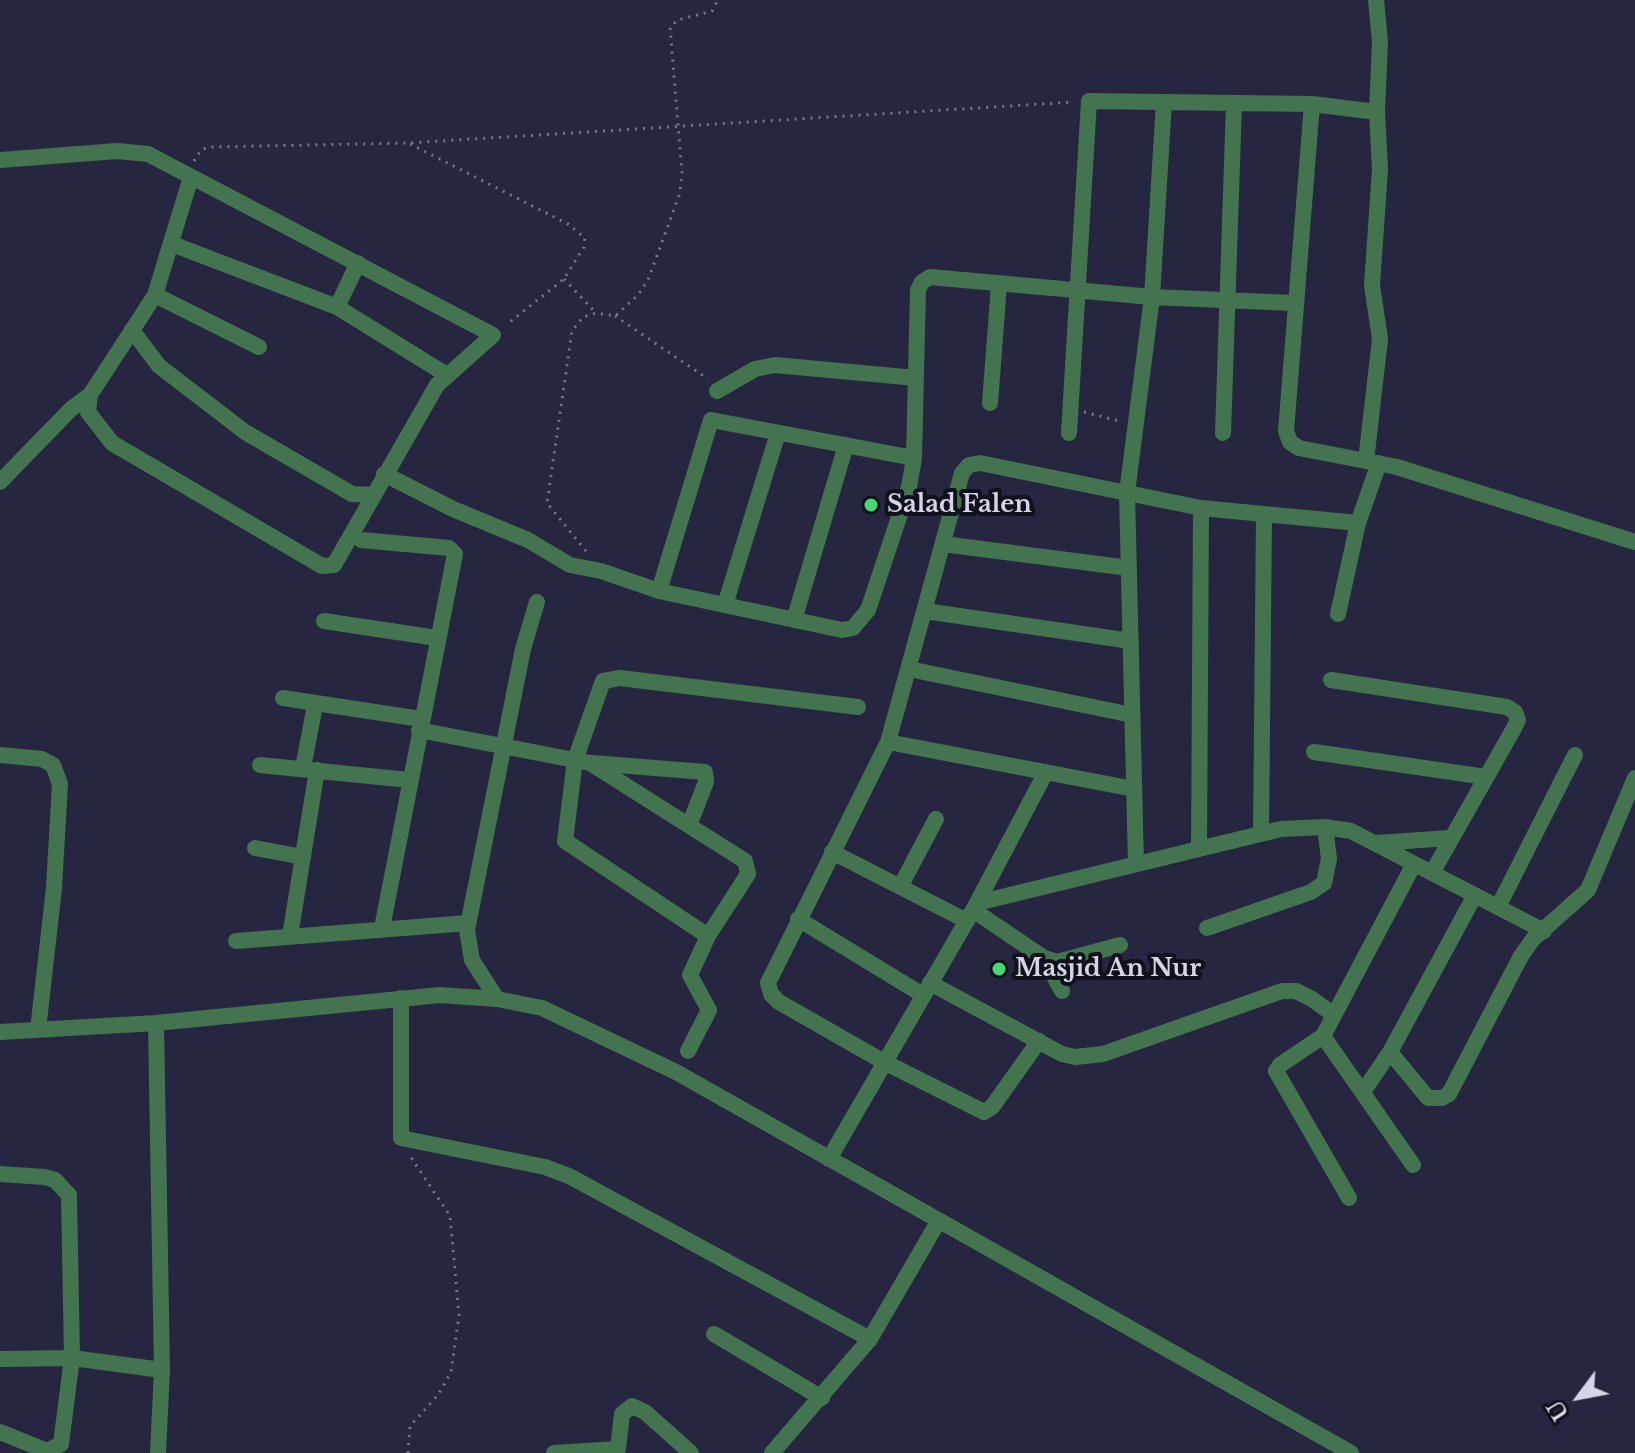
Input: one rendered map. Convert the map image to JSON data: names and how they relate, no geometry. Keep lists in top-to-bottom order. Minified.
{"places":["Salad Falen","Masjid An Nur"],"north":"bottom left"}
